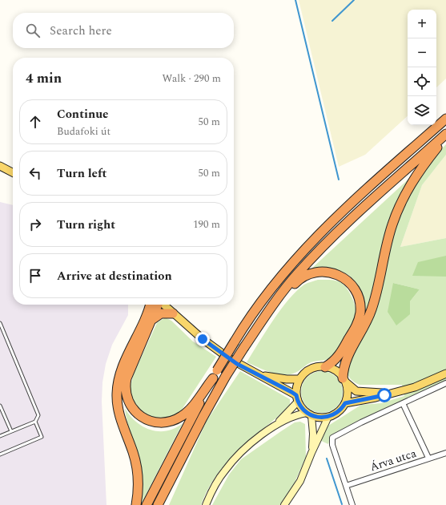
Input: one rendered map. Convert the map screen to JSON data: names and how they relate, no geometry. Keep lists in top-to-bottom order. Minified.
{"streets":{"street":["Árva utca"]},"page":{"map_buttons":["+","−"],"search":"Search here","heading":["4 min","Walk · 290 m"],"list":[["Continue","Budafoki út","50 m"],["Turn left","50 m"],["Turn right","190 m"],"Arrive at destination"]}}
